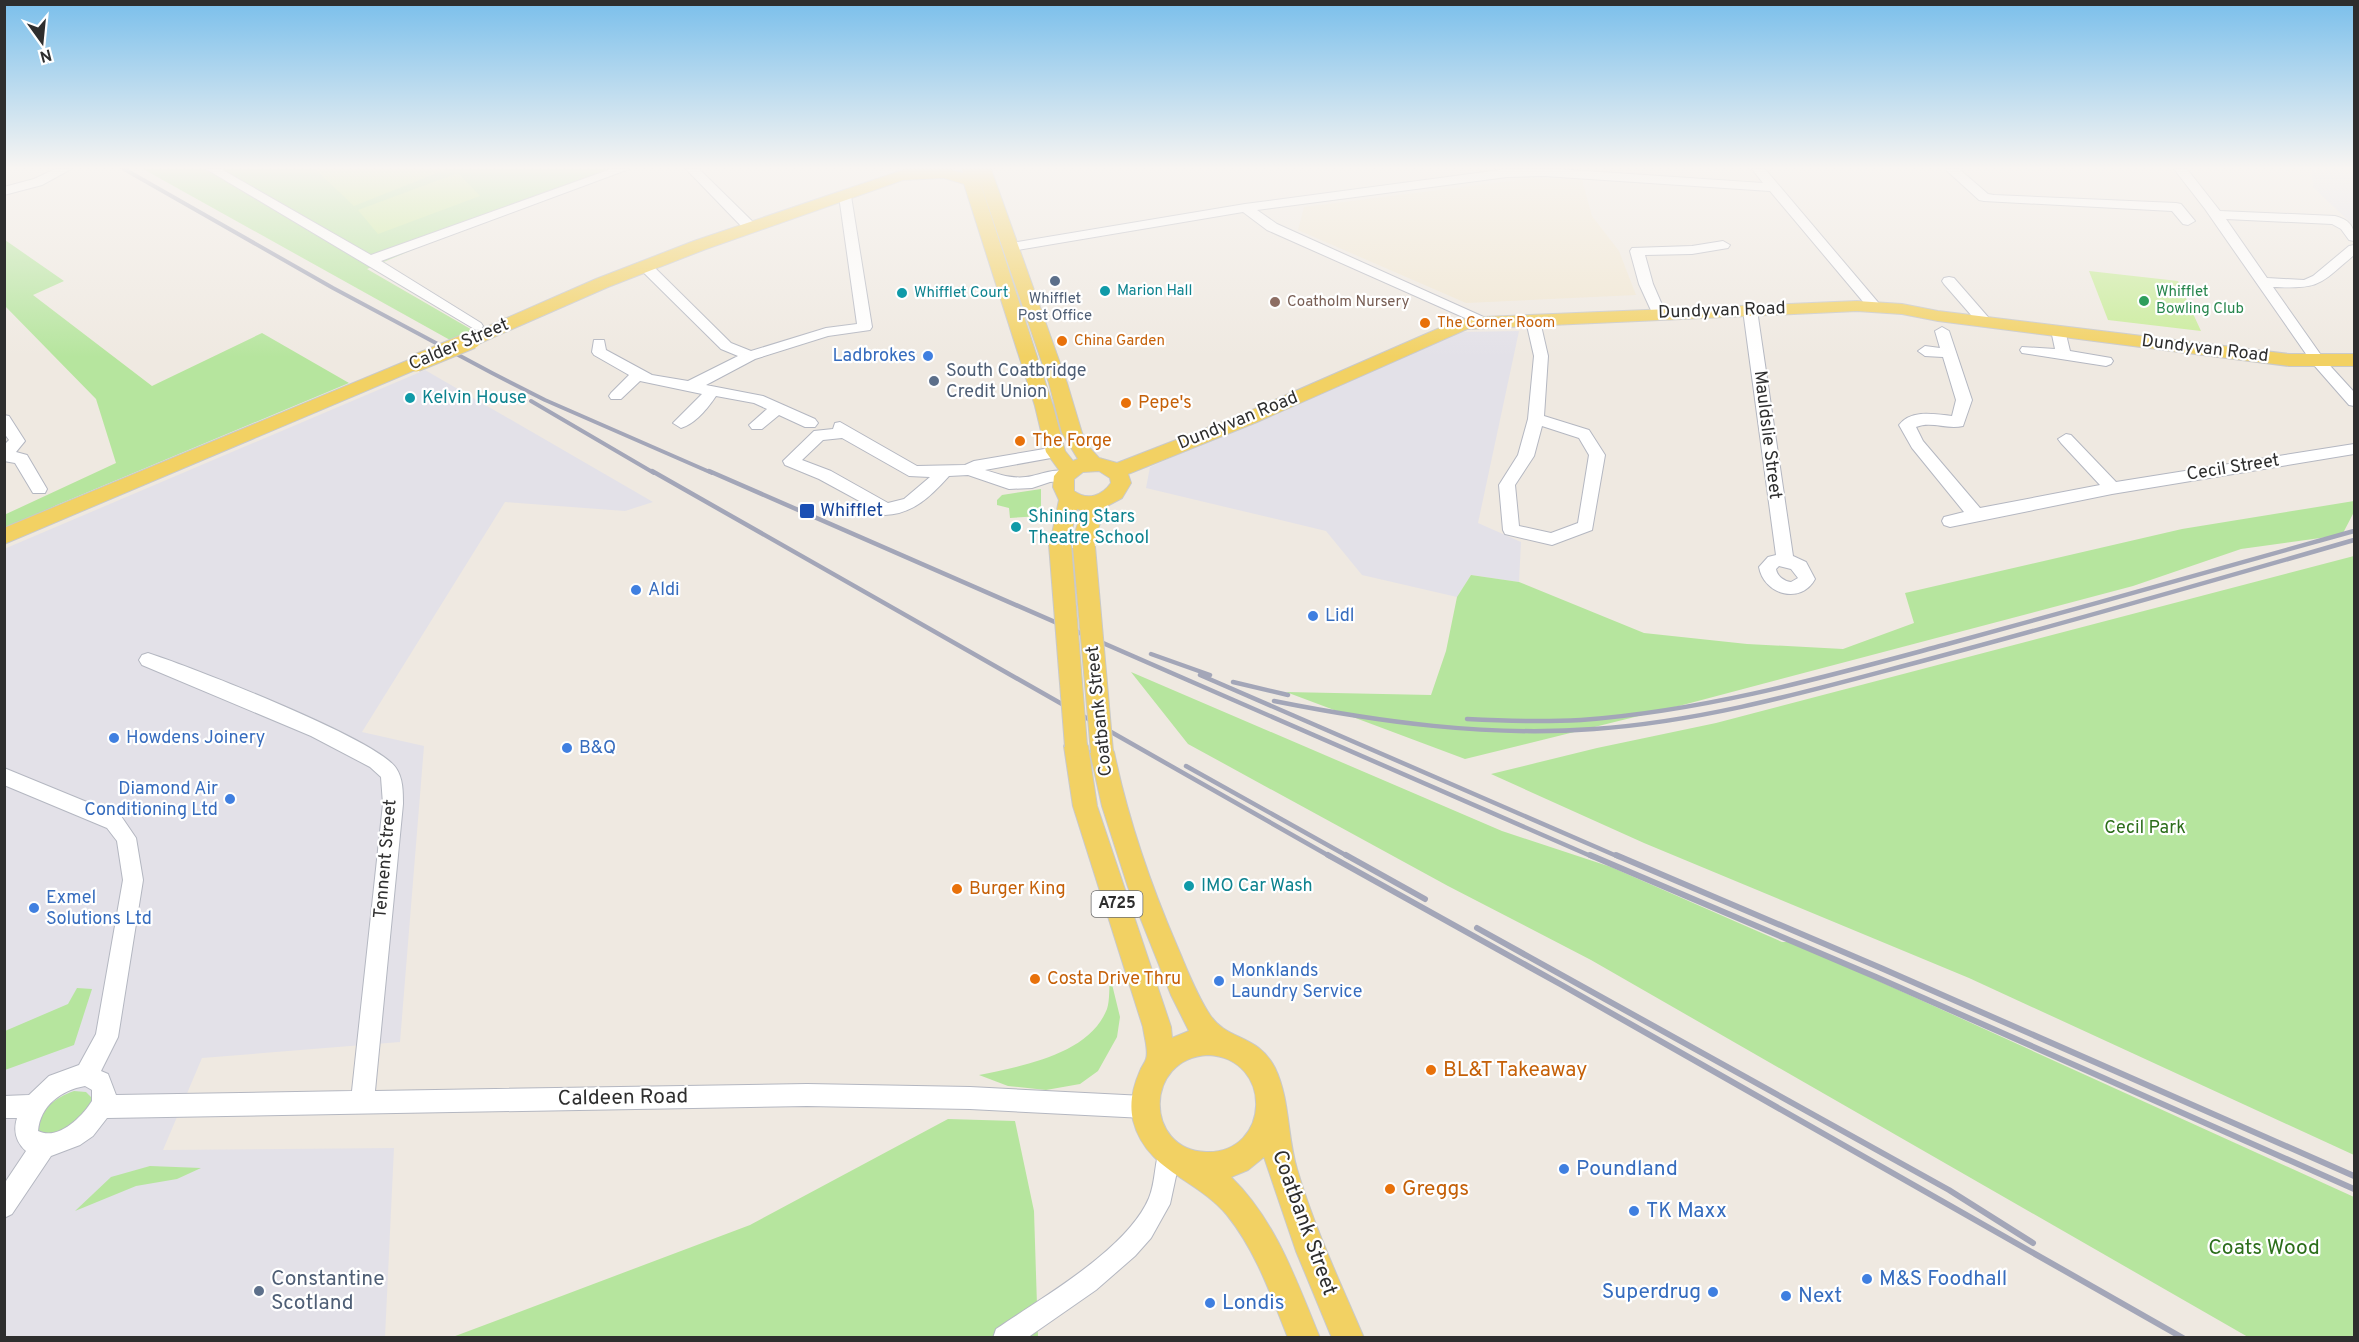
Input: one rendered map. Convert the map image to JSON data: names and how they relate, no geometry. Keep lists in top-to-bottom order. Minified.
{"streets":{"main road":["Dundyvan Road","Calder Street","Coatbank Street","A725"],"street":["Mauldslie Street","Cecil Street","Tennent Street","Caldeen Road"]},"crossings":[["Dundyvan Road","Mauldslie Street"],["Dundyvan Road","Coatbank Street"],["Dundyvan Road","A725"],["Coatbank Street","A725"],["Coatbank Street","Caldeen Road"],["Tennent Street","Caldeen Road"],["A725","Caldeen Road"]],"parks":["Cecil Park","Coats Wood"],"places":{"other":["Whifflet Post Office","Marion Hall","Whifflet Court","Whifflet Bowling Club","Coatholm Nursery","The Corner Room","China Garden","Ladbrokes","South Coatbridge Credit Union","Kelvin House","Pepe's","The Forge","Shining Stars Theatre School","Aldi","Lidl","Howdens Joinery","B&Q","Diamond Air Conditioning Ltd","IMO Car Wash","Burger King","Exmel Solutions Ltd","Costa Drive Thru","Monklands Laundry Service","BL&T Takeaway","Poundland","Greggs","TK Maxx","M&S Foodhall","Constantine Scotland","Superdrug","Next","Londis"],"transit":["Whifflet"]},"north":"bottom"}
